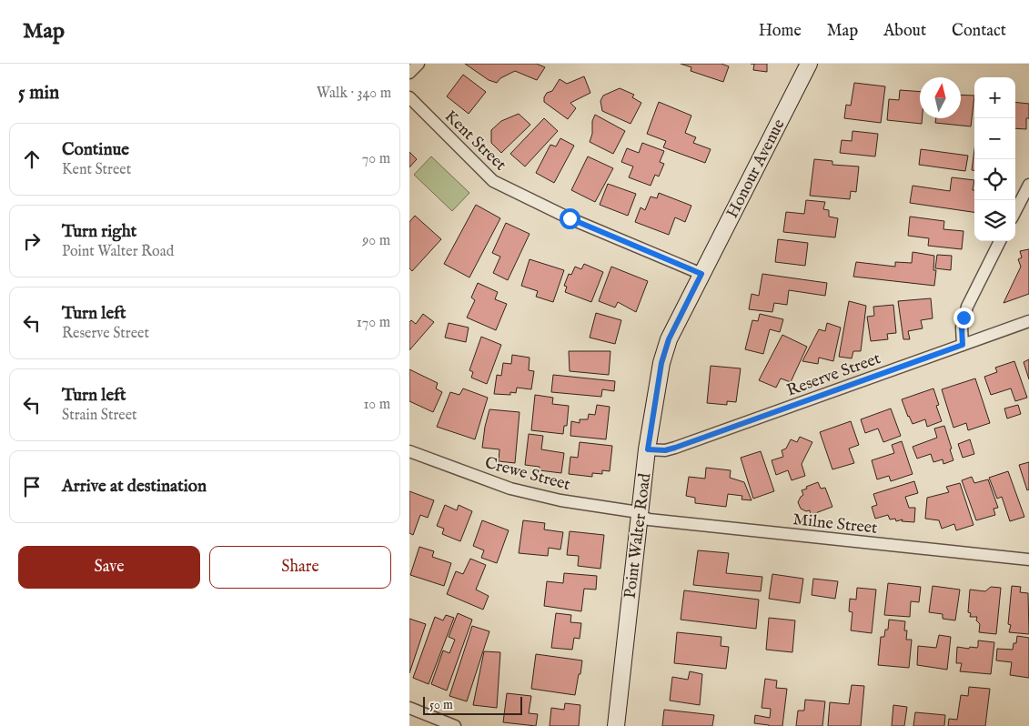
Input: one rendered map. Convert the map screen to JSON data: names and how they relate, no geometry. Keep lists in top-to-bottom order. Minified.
{"streets":{"street":["Kent Street","Honour Avenue","Reserve Street","Crewe Street","Milne Street","Point Walter Road"]},"crossings":[["Kent Street","Honour Avenue"],["Kent Street","Point Walter Road"],["Honour Avenue","Point Walter Road"],["Reserve Street","Point Walter Road"],["Crewe Street","Milne Street"],["Crewe Street","Point Walter Road"],["Milne Street","Point Walter Road"]],"scale_bar":"50 m","north":"top","page":{"header":"Map","nav":["Home","Map","About","Contact"],"heading":["5 min","Walk · 340 m"],"map_buttons":["+","−"],"list":[["Continue","Kent Street","70 m"],["Turn right","Point Walter Road","90 m"],["Turn left","Reserve Street","170 m"],["Turn left","Strain Street","10 m"],"Arrive at destination"],"buttons":["Save","Share"],"scale":"50 m"}}
